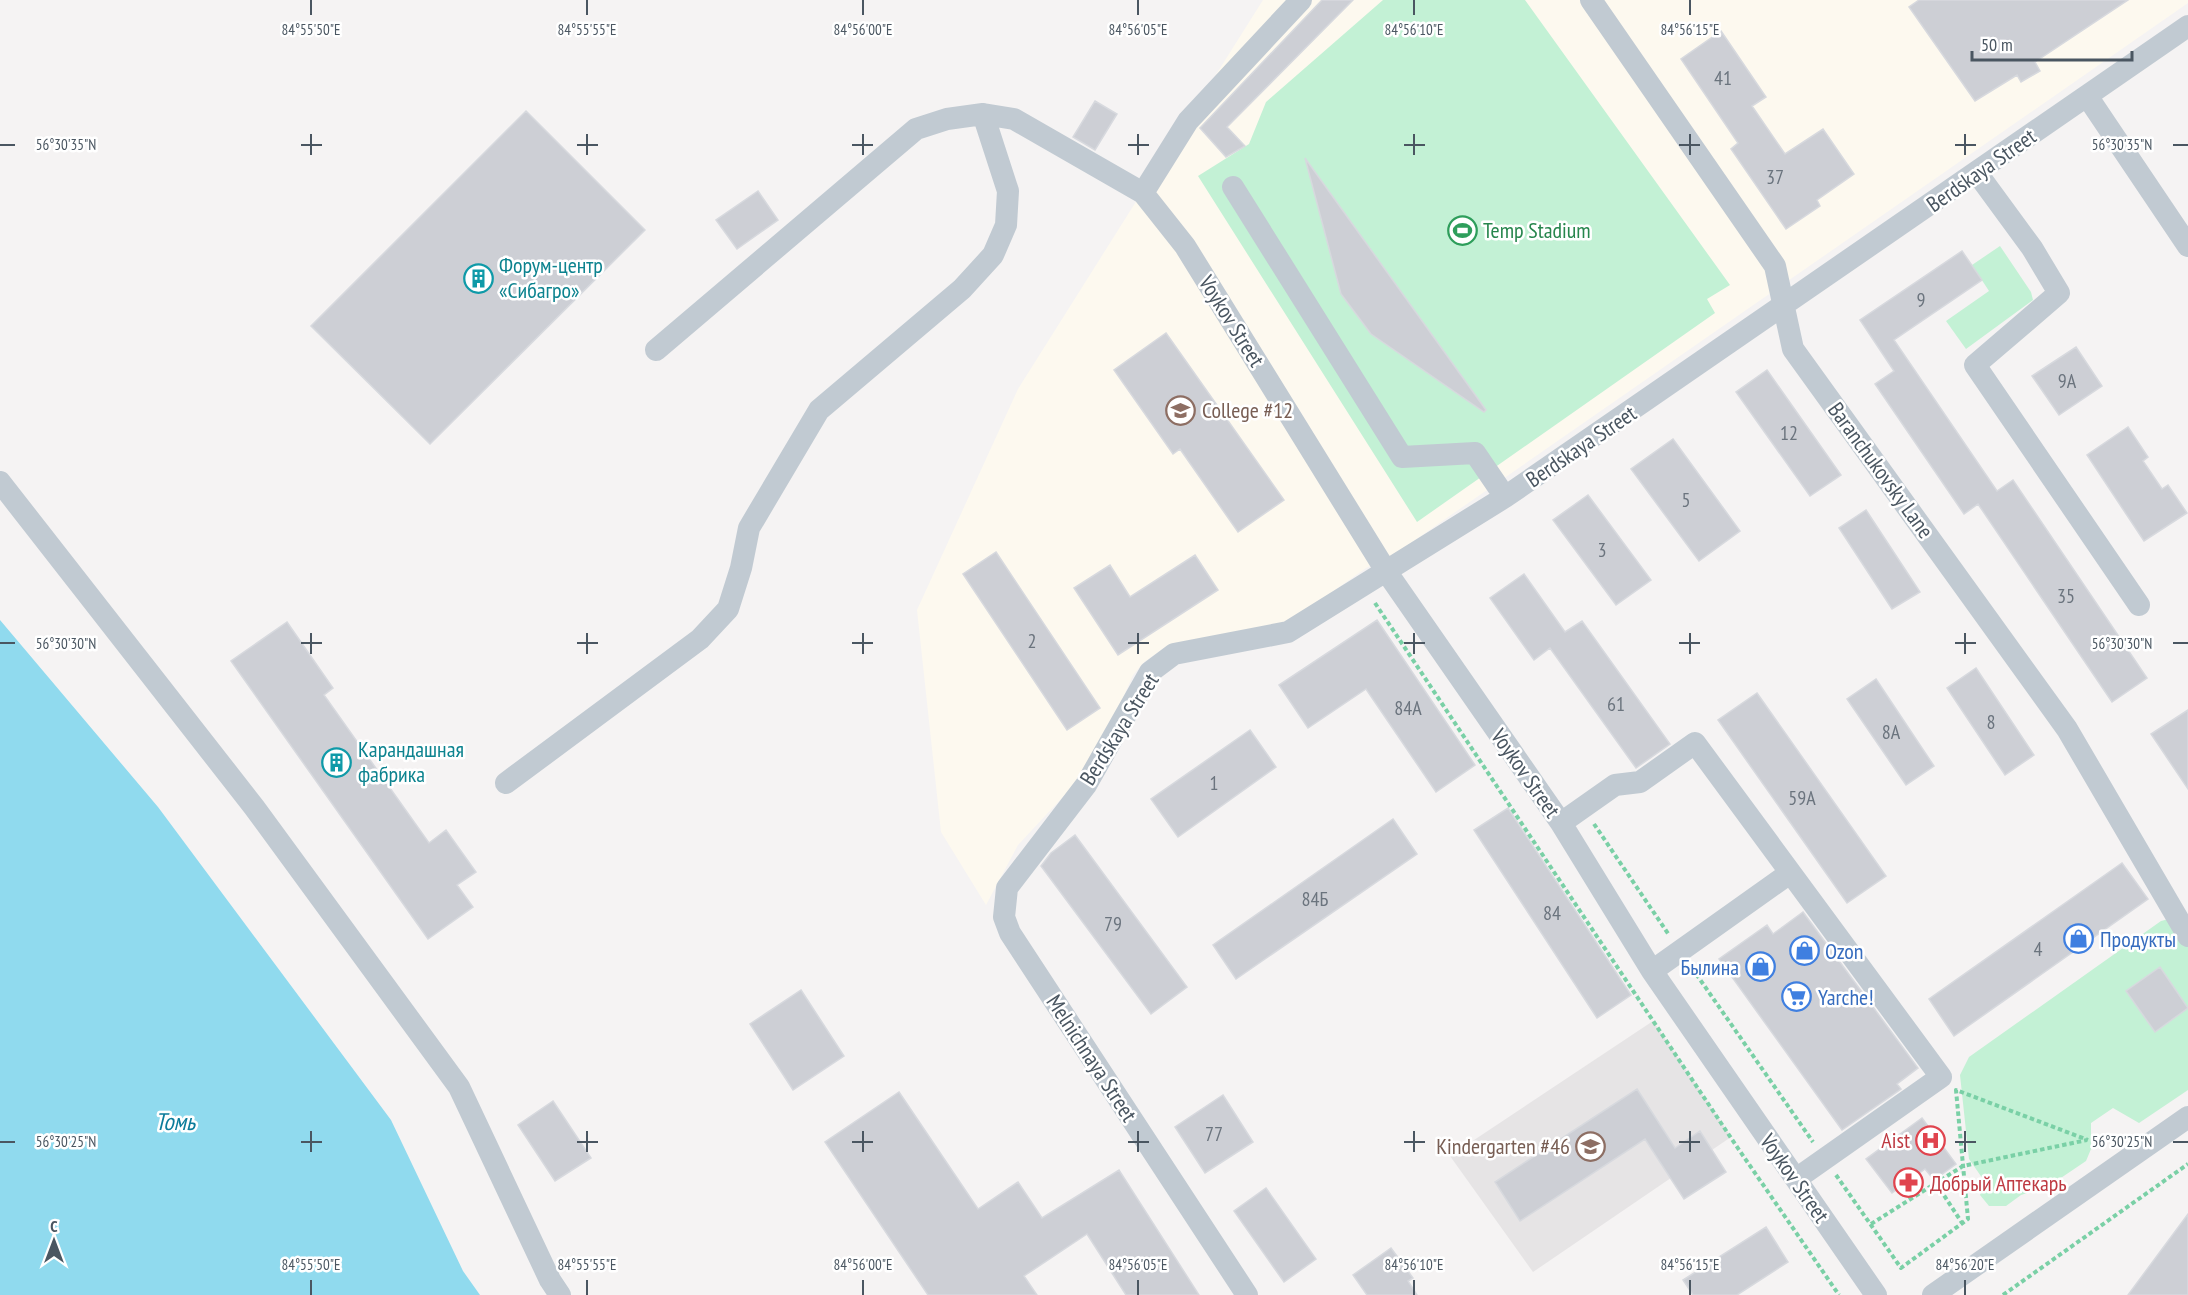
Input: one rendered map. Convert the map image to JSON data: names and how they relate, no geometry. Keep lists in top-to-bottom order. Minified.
{"streets":{"street":["Berdskaya Street","Voykov Street","Baranchukovsky Lane","Melnichnaya Street"]},"crossings":[["Berdskaya Street","Voykov Street"],["Berdskaya Street","Baranchukovsky Lane"],["Berdskaya Street","Melnichnaya Street"]],"water":["Томь"],"places":{"sports":["Temp Stadium"],"building":["Форум-центр «Сибагро»","Карандашная фабрика"],"school or university":["College #12","Kindergarten #46"],"shop":["Продукты","Ozon","Былина"],"supermarket":["Yarche!"],"hospital":["Aist"],"pharmacy":["Добрый Аптекарь"]},"house_numbers":["41","37","9","9А","12","5","3","35","2","61","84А","8","8А","1","59А","84Б","84","79","4","77"],"scale_bar":"50 m","north":"top","coordinates":["84°55'50\"E","84°55'55\"E","84°56'00\"E","84°56'05\"E","84°56'10\"E","84°56'15\"E","56°30'35\"N","56°30'30\"N","56°30'25\"N","84°56'20\"E"]}
